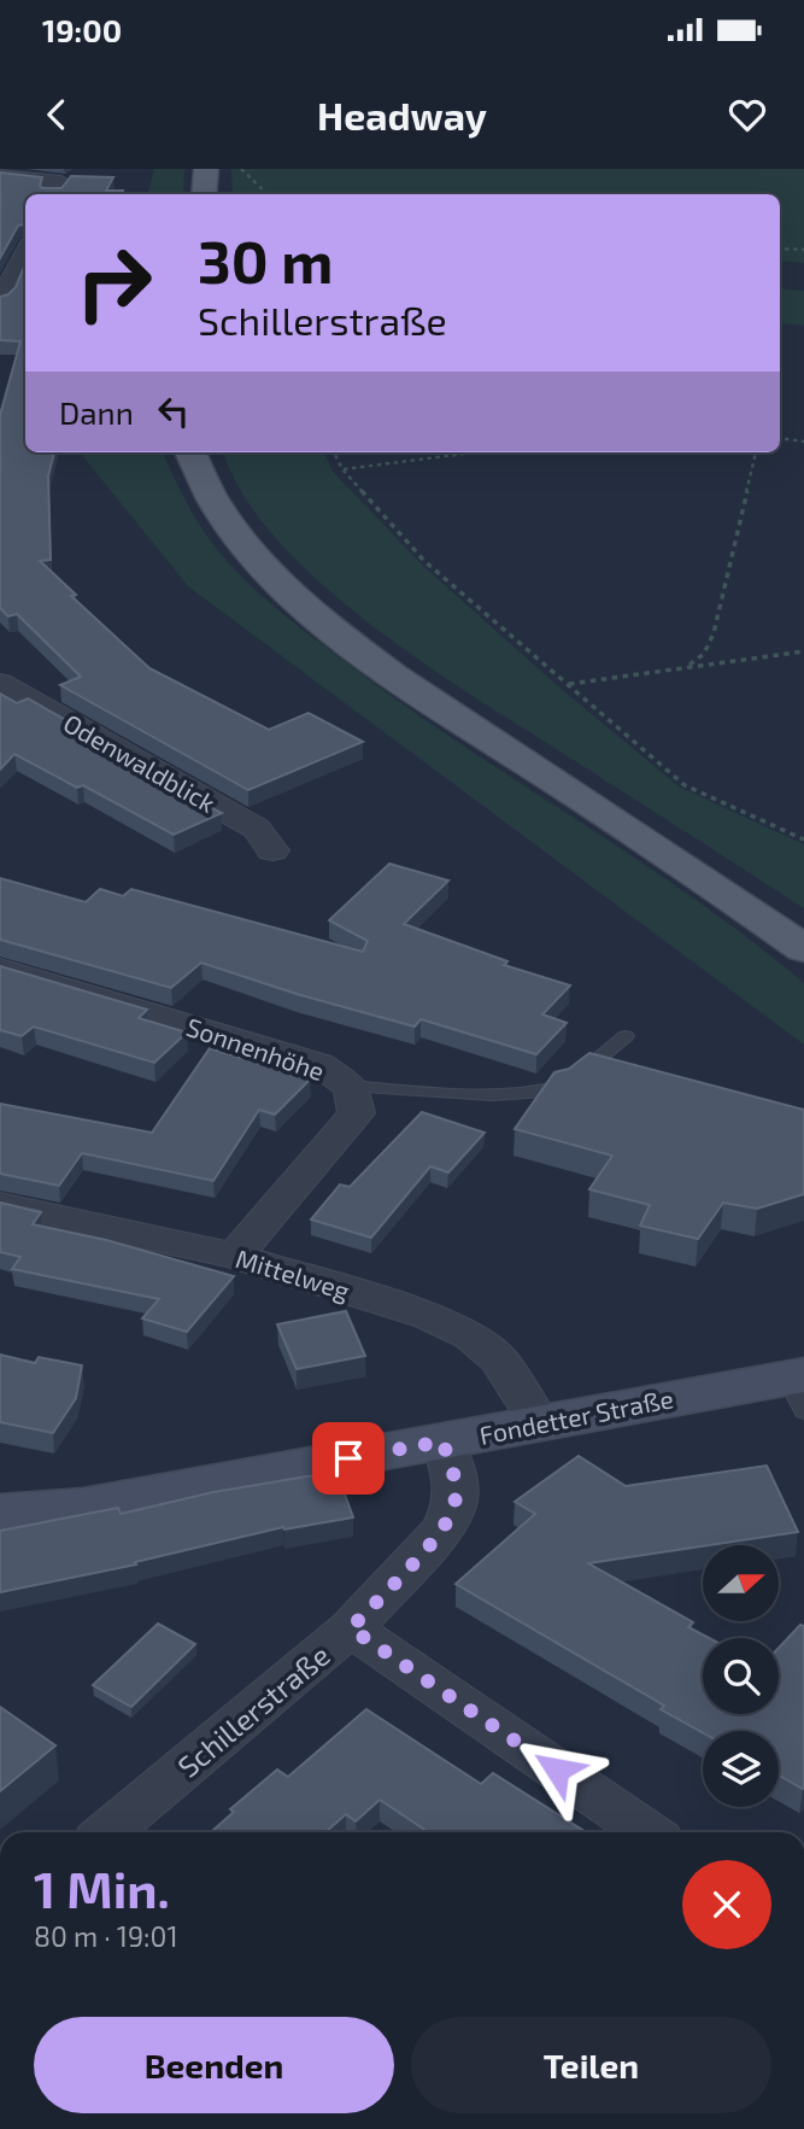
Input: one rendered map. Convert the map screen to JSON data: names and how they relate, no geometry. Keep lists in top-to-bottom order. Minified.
{"streets":{"street":["Odenwaldblick","Sonnenhöhe","Mittelweg","Fondetter Straße","Schillerstraße"]},"crossings":[["Sonnenhöhe","Mittelweg"],["Mittelweg","Fondetter Straße"],["Fondetter Straße","Schillerstraße"]],"north":"right","page":{"status":"19:00","header":"Headway","turn":["30 m","Schillerstraße"],"then":"Dann","heading":["1 Min.","80 m · 19:01"],"buttons":["Beenden","Teilen"]}}
